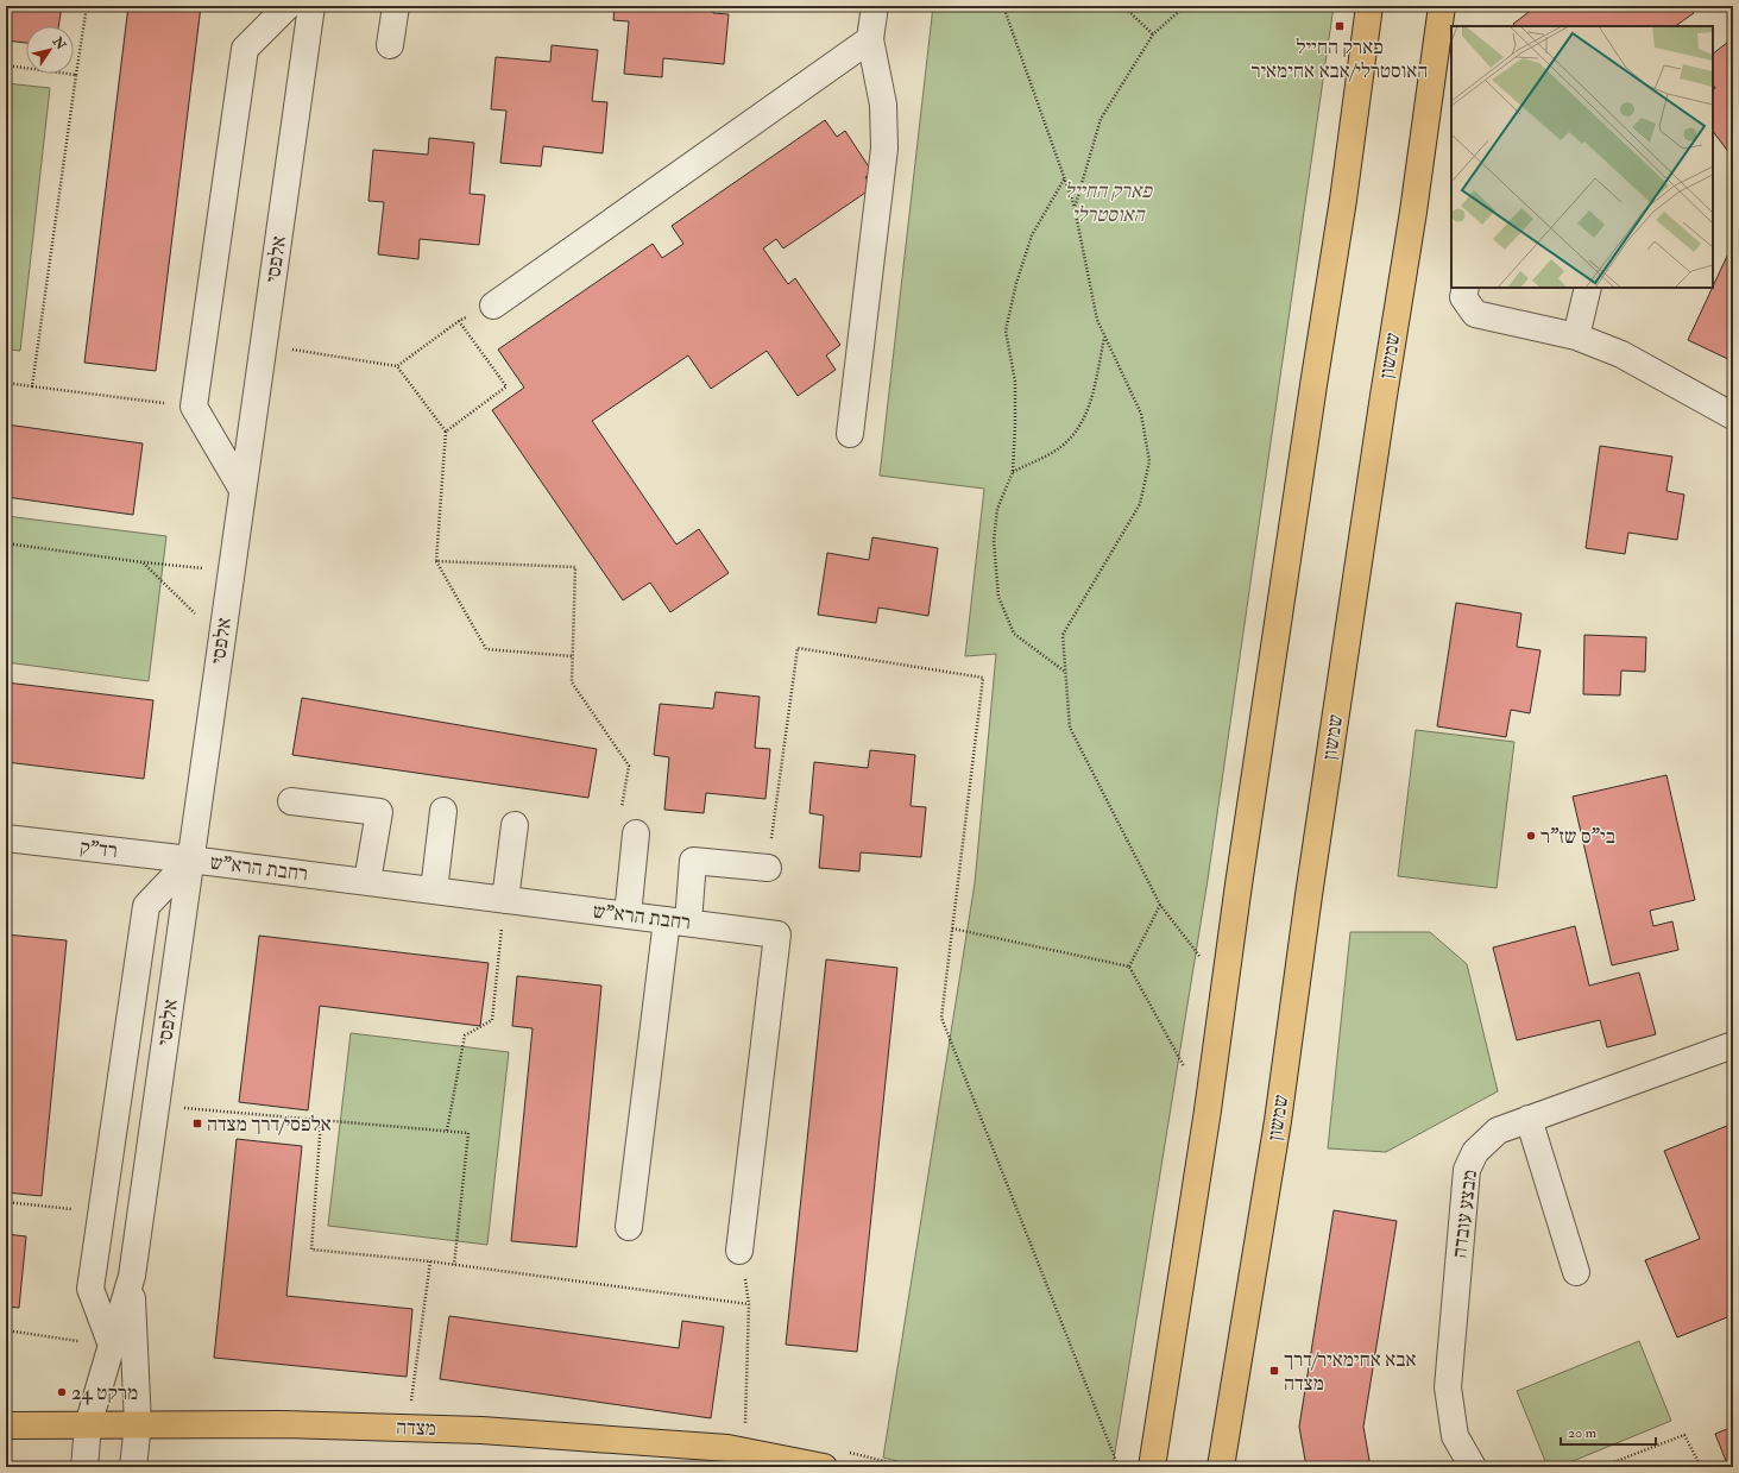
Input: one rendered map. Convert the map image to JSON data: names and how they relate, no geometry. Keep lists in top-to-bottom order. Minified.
{"streets":{"main road":["שמשון","מצדה"],"street":["אלפסי","רד\"ק","רחבת הרא\"ש","מבצע עובדה"]},"crossings":[["אלפסי","רד\"ק"],["אלפסי","רחבת הרא\"ש"],["אלפסי","מצדה"],["רד\"ק","רחבת הרא\"ש"]],"parks":["פארק החייל האוסטרלי"],"places":{"transit":["פארק החייל האוסטרלי/אבא אחימאיר","אלפסי/דרך מצדה","אבא אחימאיר/דרך מצדה"],"other":["בי\"ס שז\"ר","מרקט 24"]},"scale_bar":"20 m","north":"top right"}
